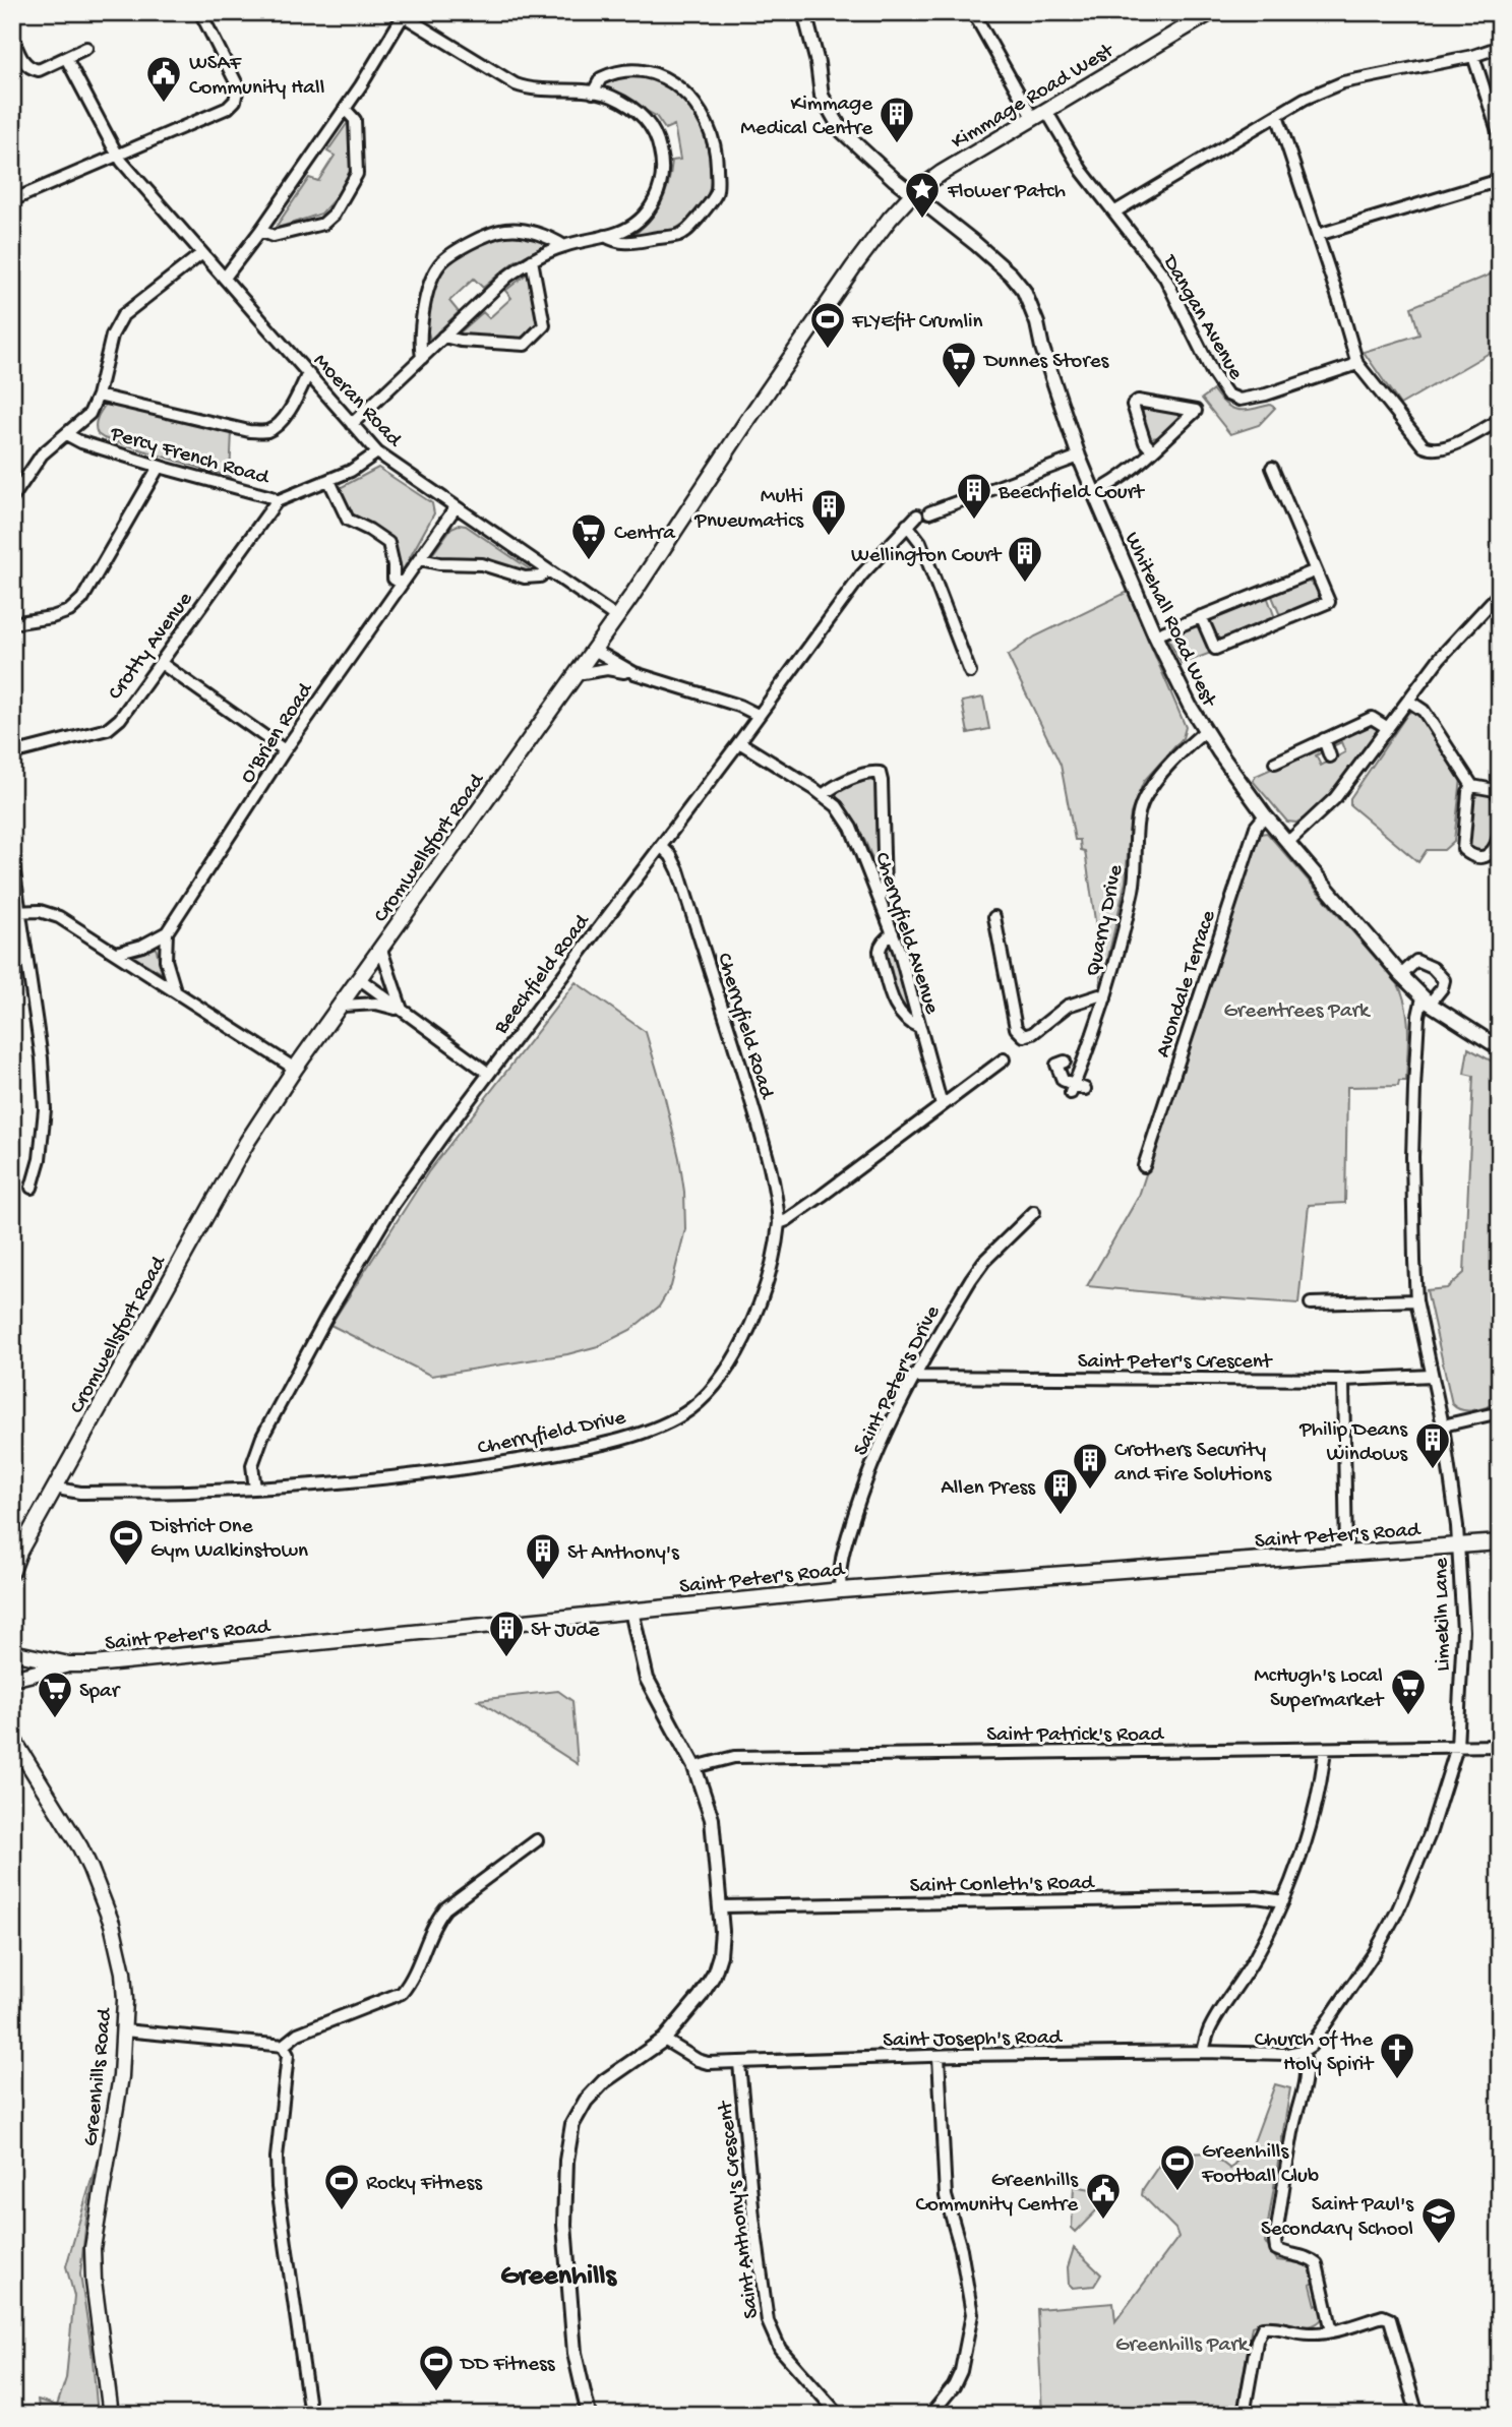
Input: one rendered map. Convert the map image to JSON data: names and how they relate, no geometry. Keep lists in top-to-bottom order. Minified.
{"streets":{"main road":["Kimmage Road West","Cromwellsfort Road","Saint Peter's Road","Greenhills Road"],"street":["Dangan Avenue","Moeran Road","Percy French Road","Whitehall Road West","Crotty Avenue","O'Brien Road","Quarry Drive","Cherryfield Avenue","Beechfield Road","Avondale Terrace","Cherryfield Road","Saint Peter's Crescent","Saint Peter's Drive","Cherryfield Drive","Limekiln Lane","Saint Patrick's Road","Saint Conleth's Road","Saint Joseph's Road","Saint Anthony's Crescent"]},"crossings":[["Kimmage Road West","Dangan Avenue"],["Kimmage Road West","Whitehall Road West"],["Kimmage Road West","Cromwellsfort Road"],["Moeran Road","Percy French Road"],["Moeran Road","O'Brien Road"],["Moeran Road","Cromwellsfort Road"],["Percy French Road","Crotty Avenue"],["Whitehall Road West","Cromwellsfort Road"],["Whitehall Road West","Quarry Drive"],["Whitehall Road West","Beechfield Road"],["Whitehall Road West","Avondale Terrace"],["Whitehall Road West","Limekiln Lane"],["Cromwellsfort Road","Cherryfield Drive"],["Cherryfield Avenue","Beechfield Road"],["Beechfield Road","Cherryfield Road"],["Beechfield Road","Cherryfield Drive"],["Cherryfield Road","Cherryfield Drive"],["Saint Peter's Crescent","Saint Peter's Drive"],["Saint Peter's Crescent","Limekiln Lane"],["Saint Peter's Drive","Saint Peter's Road"],["Saint Peter's Road","Limekiln Lane"],["Limekiln Lane","Saint Patrick's Road"],["Limekiln Lane","Saint Joseph's Road"],["Saint Joseph's Road","Saint Anthony's Crescent"]],"districts":["Greenhills"],"parks":["Greentrees Park","Greenhills Park"],"places":{"public building":["WSAF Community Hall","Greenhills Community Centre"],"building":["Kimmage Medical Centre","Beechfield Court","Multi Pnueumatics","Wellington Court","Philip Deans Windows","Crothers Security and Fire Solutions","Allen Press","St Anthony's","St Jude"],"place":["Flower Patch"],"sports":["FLYEfit Crumlin","District One Gym Walkinstown","Greenhills Football Club","Rocky Fitness","DD Fitness"],"supermarket":["Dunnes Stores","Centra","McHugh's Local Supermarket","Spar"],"church":["Church of the Holy Spirit"],"school or university":["Saint Paul's Secondary School"]}}
